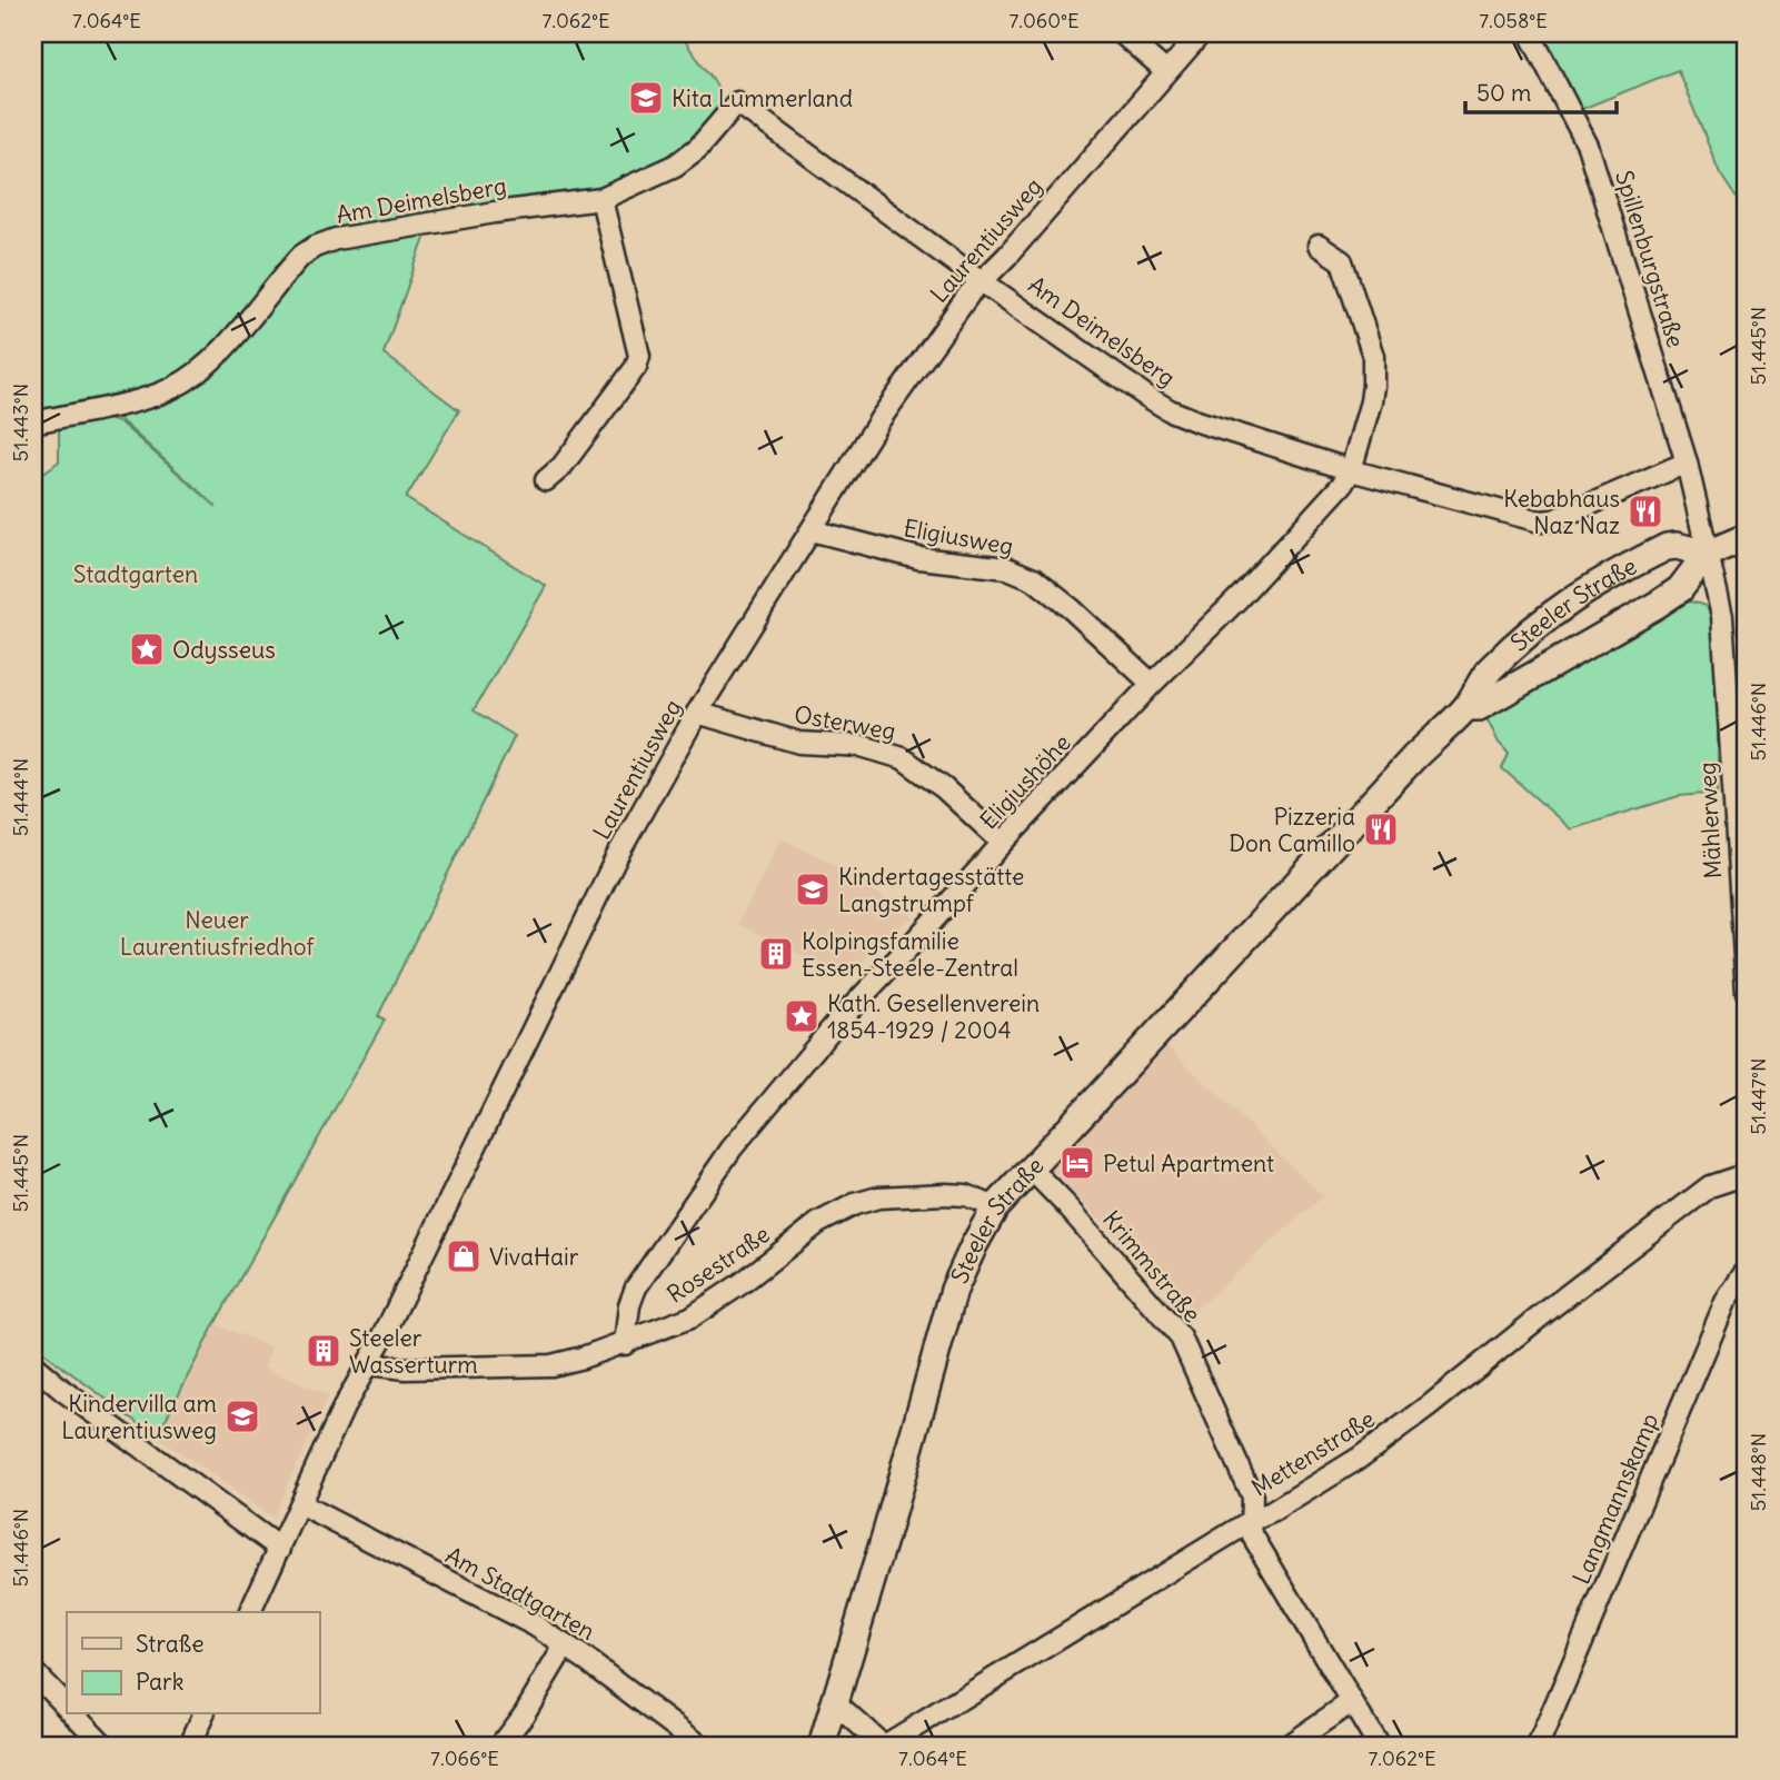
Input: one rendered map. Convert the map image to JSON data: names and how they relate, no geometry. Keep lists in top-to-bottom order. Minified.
{"streets":{"main road":["Steeler Straße"],"street":["Am Deimelsberg","Laurentiusweg","Spillenburgstraße","Eligiusweg","Osterweg","Eligiushöhe","Mählerweg","Rosestraße","Krimmstraße","Mettenstraße","Langmannskamp","Am Stadtgarten"]},"crossings":[["Am Deimelsberg","Laurentiusweg"],["Am Deimelsberg","Spillenburgstraße"],["Am Deimelsberg","Eligiushöhe"],["Laurentiusweg","Eligiusweg"],["Laurentiusweg","Osterweg"],["Laurentiusweg","Rosestraße"],["Laurentiusweg","Am Stadtgarten"],["Spillenburgstraße","Steeler Straße"],["Spillenburgstraße","Mählerweg"],["Eligiusweg","Eligiushöhe"],["Steeler Straße","Mählerweg"],["Steeler Straße","Rosestraße"],["Steeler Straße","Krimmstraße"],["Steeler Straße","Mettenstraße"],["Osterweg","Eligiushöhe"],["Eligiushöhe","Rosestraße"],["Krimmstraße","Mettenstraße"]],"parks":["Stadtgarten","Neuer Laurentiusfriedhof"],"places":{"school or university":["Kita Lummerland","Kindertagesstätte Langstrumpf","Kindervilla am Laurentiusweg"],"restaurant":["Kebabhaus Naz Naz","Pizzeria Don Camillo"],"place":["Odysseus","Kath. Gesellenverein 1854-1929 / 2004"],"building":["Kolpingsfamilie Essen-Steele-Zentral","Steeler Wasserturm"],"hotel":["Petul Apartment"],"shop":["VivaHair"]},"legend":["Straße","Park"],"scale_bar":"50 m","coordinates":["7.064°E","7.062°E","7.060°E","7.058°E","51.445°N","51.443°N","51.446°N","51.444°N","51.447°N","51.448°N","7.066°E"]}
